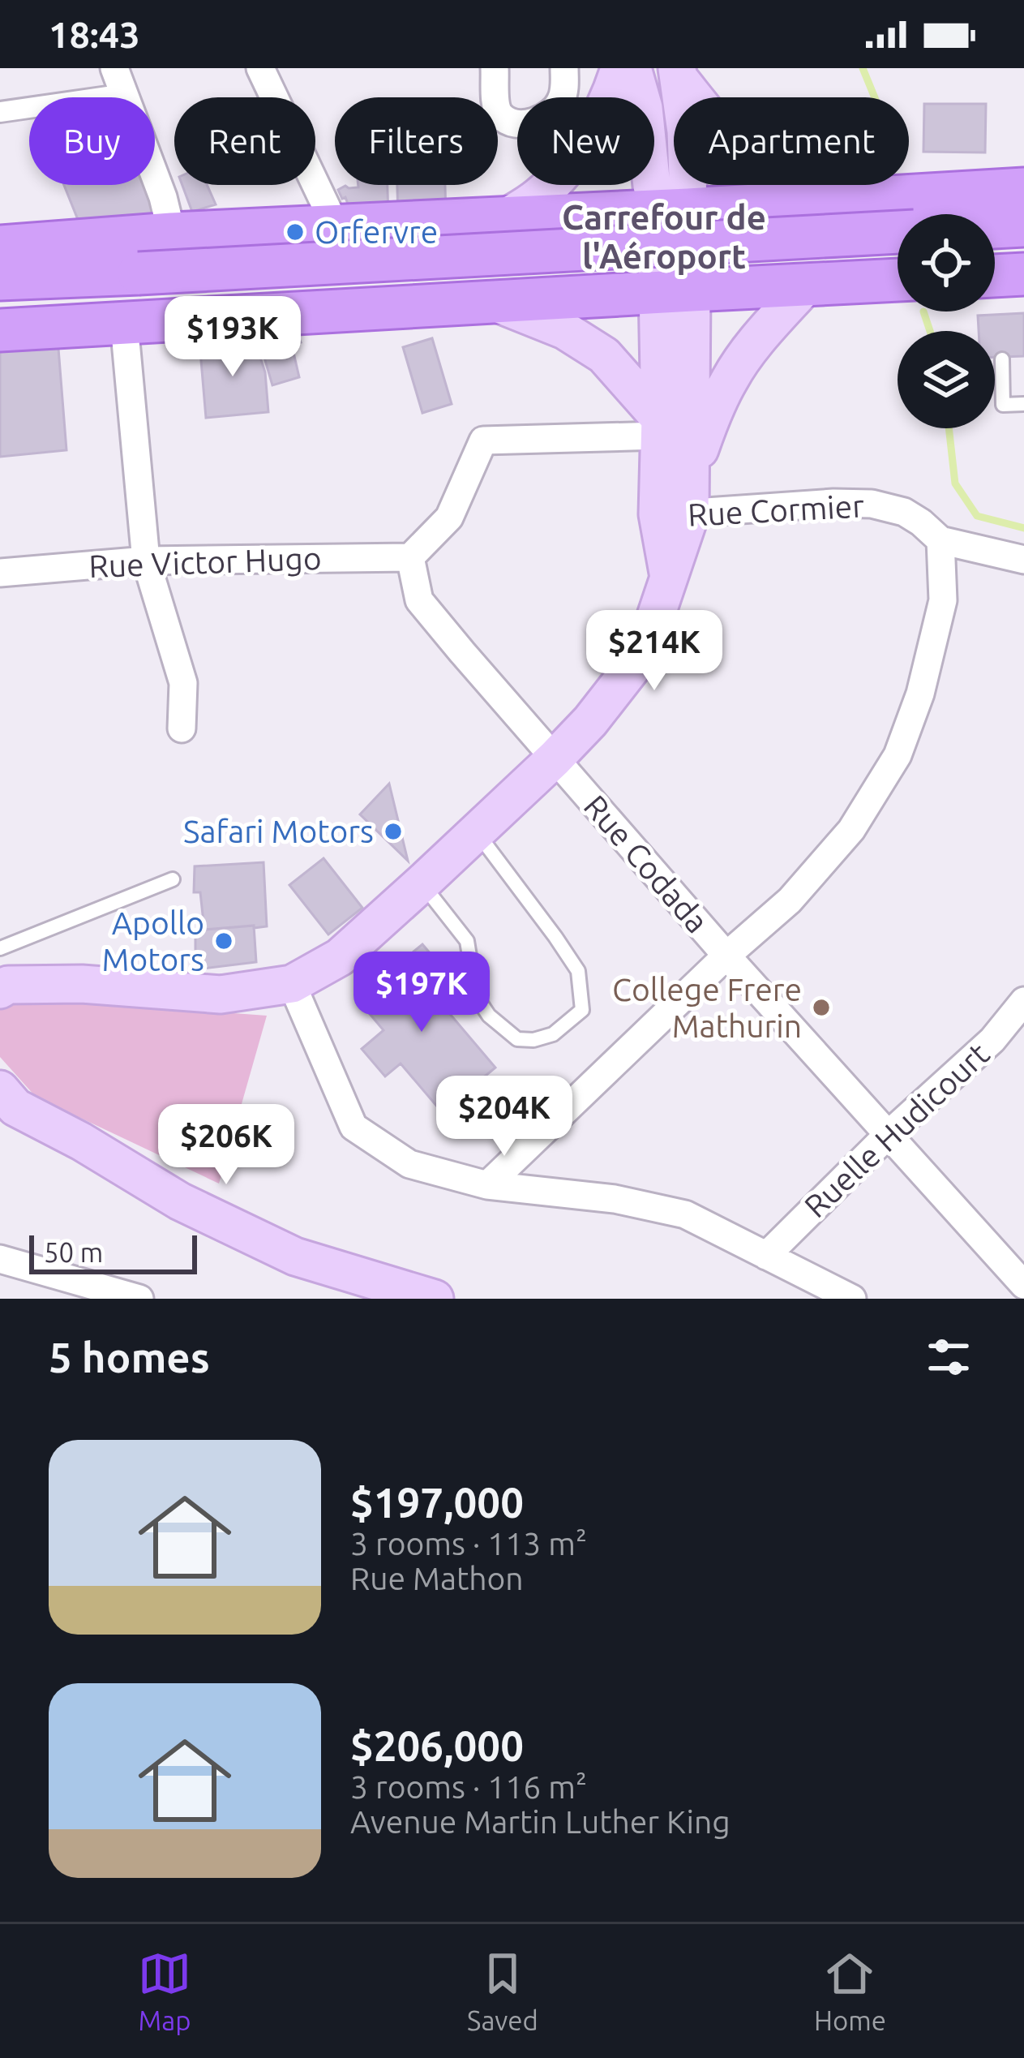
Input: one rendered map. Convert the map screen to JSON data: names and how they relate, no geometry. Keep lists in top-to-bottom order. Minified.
{"streets":{"street":["Rue Cormier","Rue Victor Hugo","Rue Codada","Ruelle Hudicourt"]},"crossings":[["Rue Victor Hugo","Rue Codada"],["Rue Codada","Ruelle Hudicourt"]],"districts":["Carrefour de l'Aéroport"],"places":["Orfervre","Safari Motors","Apollo Motors","College Frere Mathurin"],"scale_bar":"50 m","page":{"status":"18:43","chip":["Buy","Rent","Filters","New","Apartment"],"price":["$193K","$214K","$197K","$204K","$206K"],"scale":"50 m","heading":"5 homes","list":[{"name":"$197,000","note":"3 rooms · 113 m² · Rue Mathon"},{"name":"$206,000","note":"3 rooms · 116 m² · Avenue Martin Luther King"}],"tabs":["Map","Saved","Home"]}}
